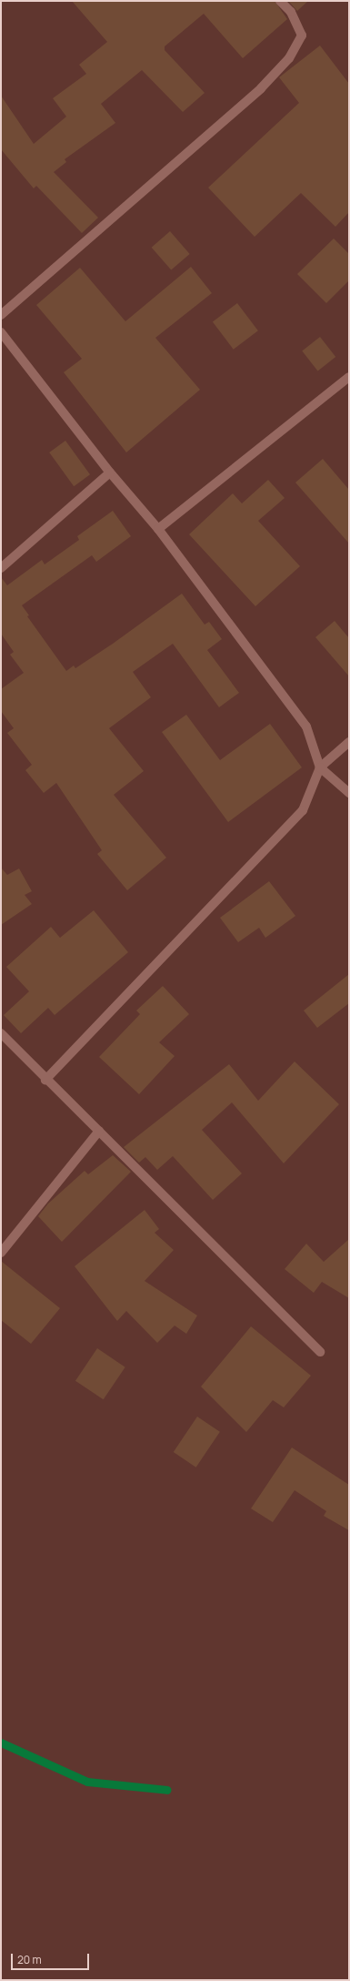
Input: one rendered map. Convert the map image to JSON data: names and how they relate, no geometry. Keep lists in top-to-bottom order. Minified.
{"scale_bar":"20 m"}
